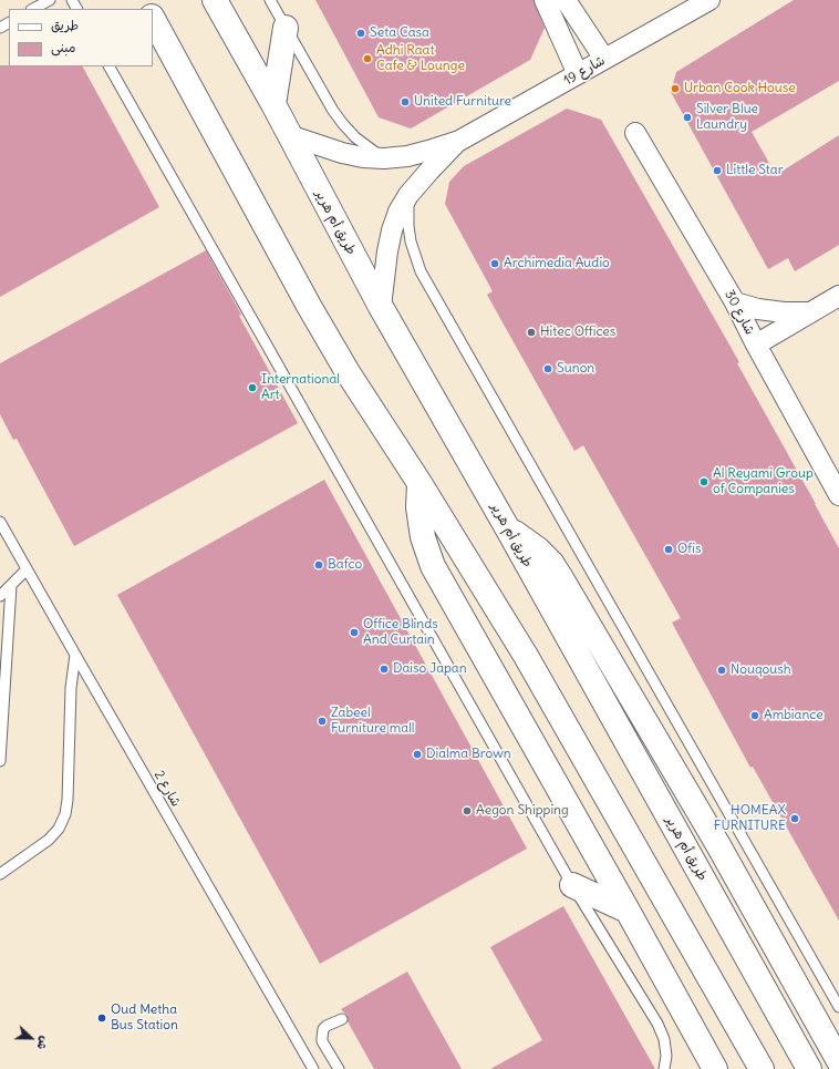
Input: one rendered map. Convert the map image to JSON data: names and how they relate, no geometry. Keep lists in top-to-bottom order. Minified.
{"streets":{"main road":["طريق أم هرير"],"street":["شارع 19","شارع 30"],"lane":["شارع 2"]},"crossings":[["شارع 19","طريق أم هرير"]],"places":["Seta Casa","Adhi Raat Cafe & Lounge","Urban Cook House","United Furniture","Silver Blue Laundry","Little Star","Archimedia Audio","Hitec Offices","Sunon","International Art","Al Reyami Group of Companies","Ofis","Bafco","Office Blinds And Curtain","Daiso Japan","Nouqoush","Ambiance","Zabeel Furniture mall","Dialma Brown","Aegon Shipping","HOMEAX FURNITURE","Oud Metha Bus Station"],"legend":["طريق","مبنى"],"north":"right"}
